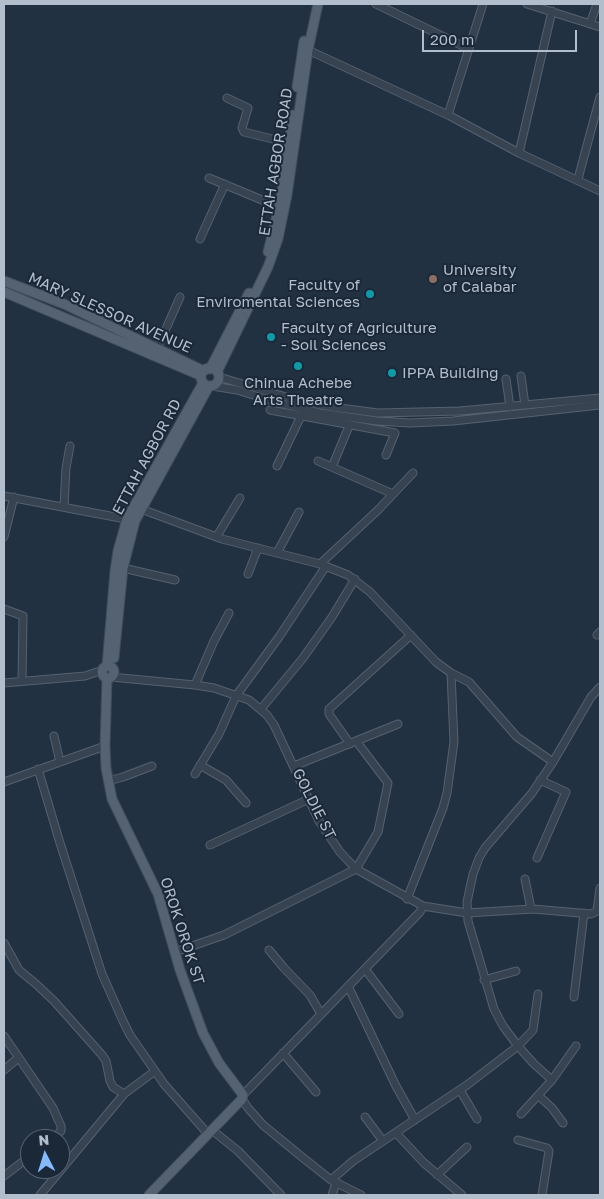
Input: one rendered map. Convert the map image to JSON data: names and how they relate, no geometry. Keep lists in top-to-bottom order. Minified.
{"streets":{"main road":["ETTAH AGBOR ROAD","MARY SLESSOR AVENUE","ETTAH AGBOR RD","OROK OROK ST"],"street":["GOLDIE ST"]},"crossings":[["ETTAH AGBOR ROAD","MARY SLESSOR AVENUE"],["ETTAH AGBOR ROAD","ETTAH AGBOR RD"],["MARY SLESSOR AVENUE","ETTAH AGBOR RD"],["ETTAH AGBOR RD","GOLDIE ST"],["ETTAH AGBOR RD","OROK OROK ST"],["GOLDIE ST","OROK OROK ST"]],"places":["University of Calabar","Faculty of Enviromental Sciences","Faculty of Agriculture - Soil Sciences","Chinua Achebe Arts Theatre","IPPA Building"],"scale_bar":"200 m","north":"top"}
